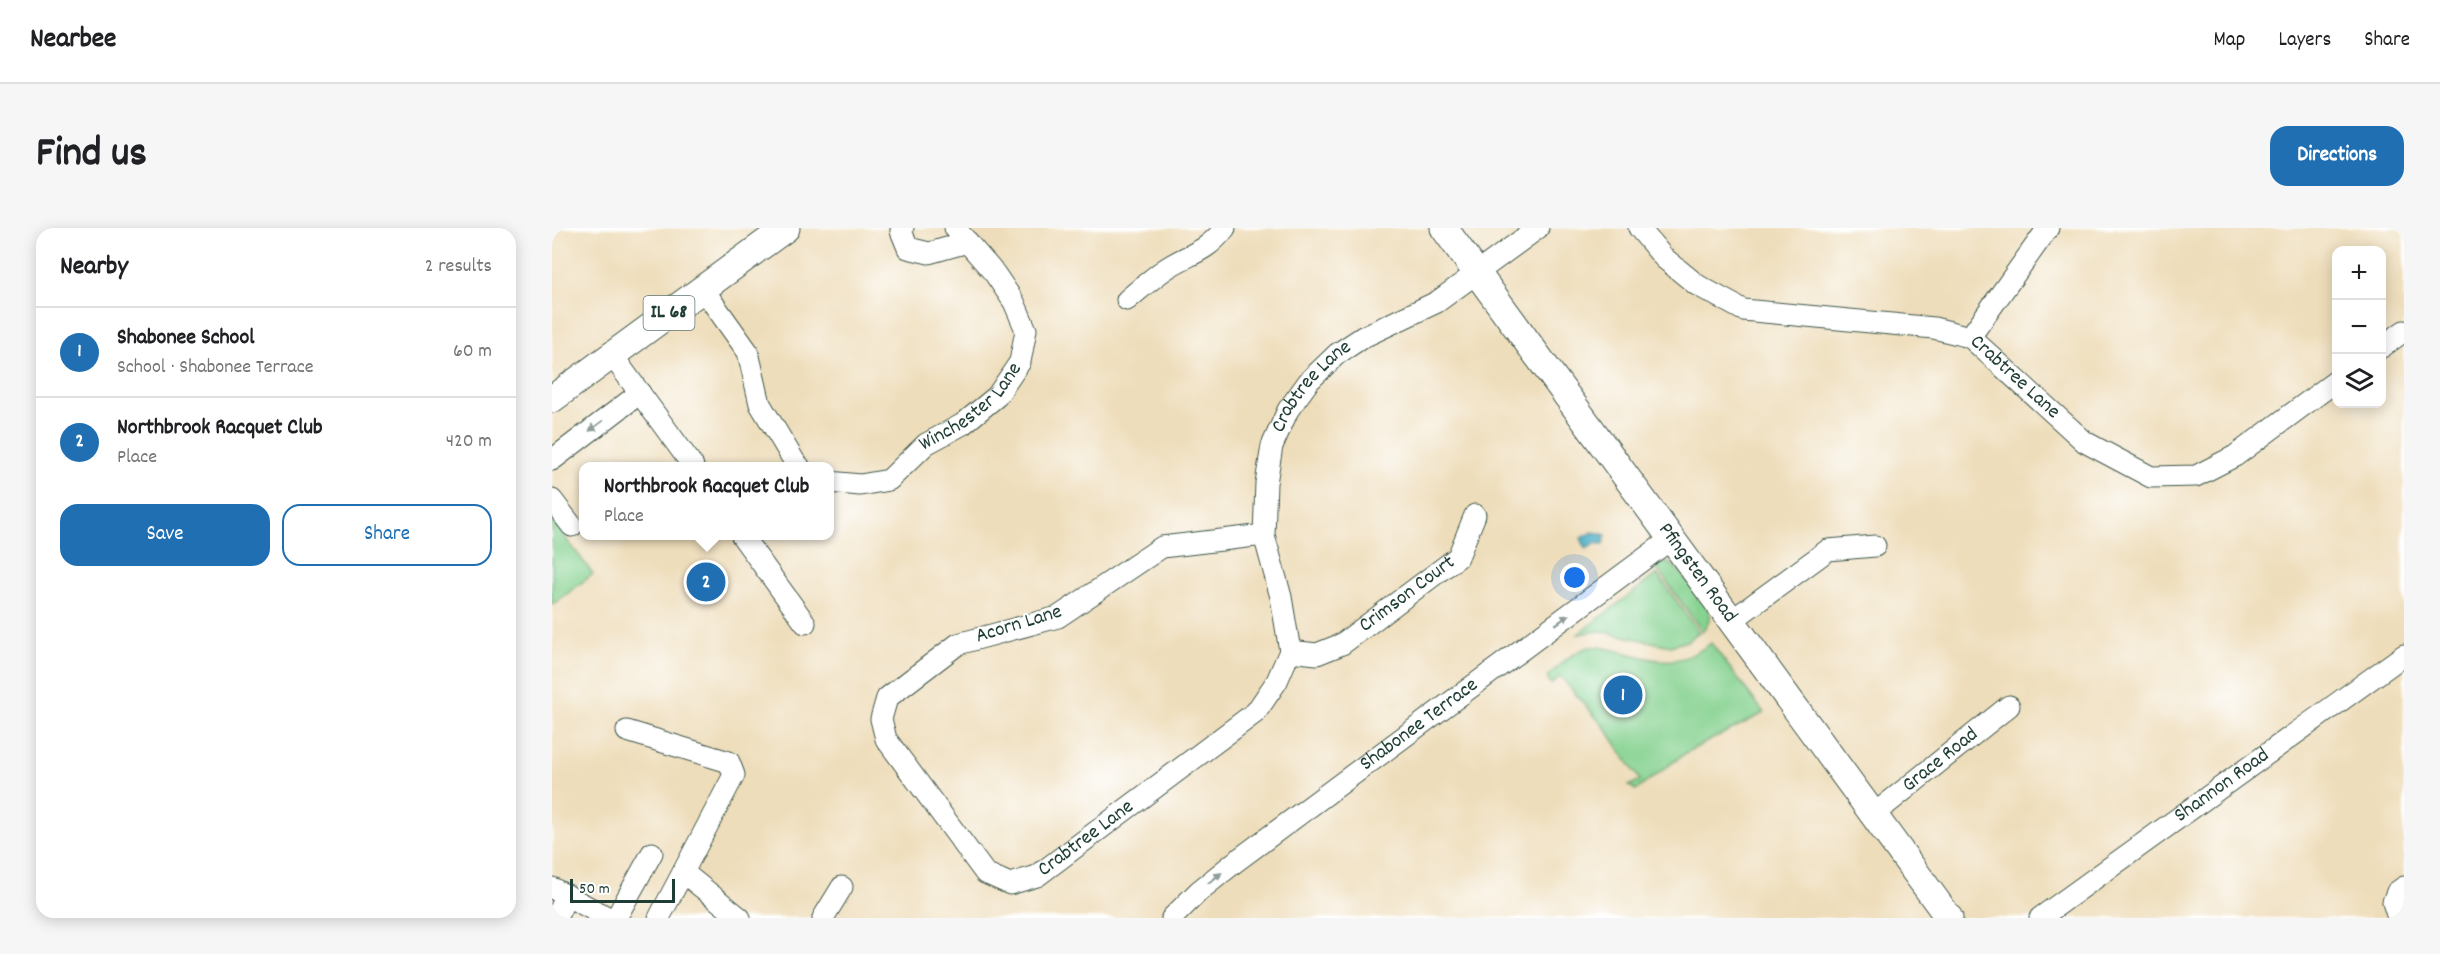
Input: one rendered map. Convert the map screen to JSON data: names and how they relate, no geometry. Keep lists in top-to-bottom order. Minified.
{"streets":{"main road":["IL 68","Pfingsten Road"],"street":["Crabtree Lane","Winchester Lane","Crimson Court","Acorn Lane","Shabonee Terrace","Grace Road","Shannon Road"]},"crossings":[["Crabtree Lane","Pfingsten Road"],["Crabtree Lane","Crimson Court"],["Crabtree Lane","Acorn Lane"],["Pfingsten Road","Shabonee Terrace"],["Pfingsten Road","Grace Road"]],"one_way":["Shabonee Terrace"],"scale_bar":"50 m","page":{"header":"Nearbee","nav":["Map","Layers","Share"],"title":"Find us","buttons":["Directions",["Save","Share"]],"heading":["Nearby","2 results"],"map_buttons":["+","−"],"list":[{"mark":"1","name":"Shabonee School","note":"School · Shabonee Terrace","value":"60 m"},{"mark":"2","name":"Northbrook Racquet Club","note":"Place","value":"420 m"}],"popup":["Northbrook Racquet Club","Place"],"pins":["2","1"],"scale":"50 m"}}
